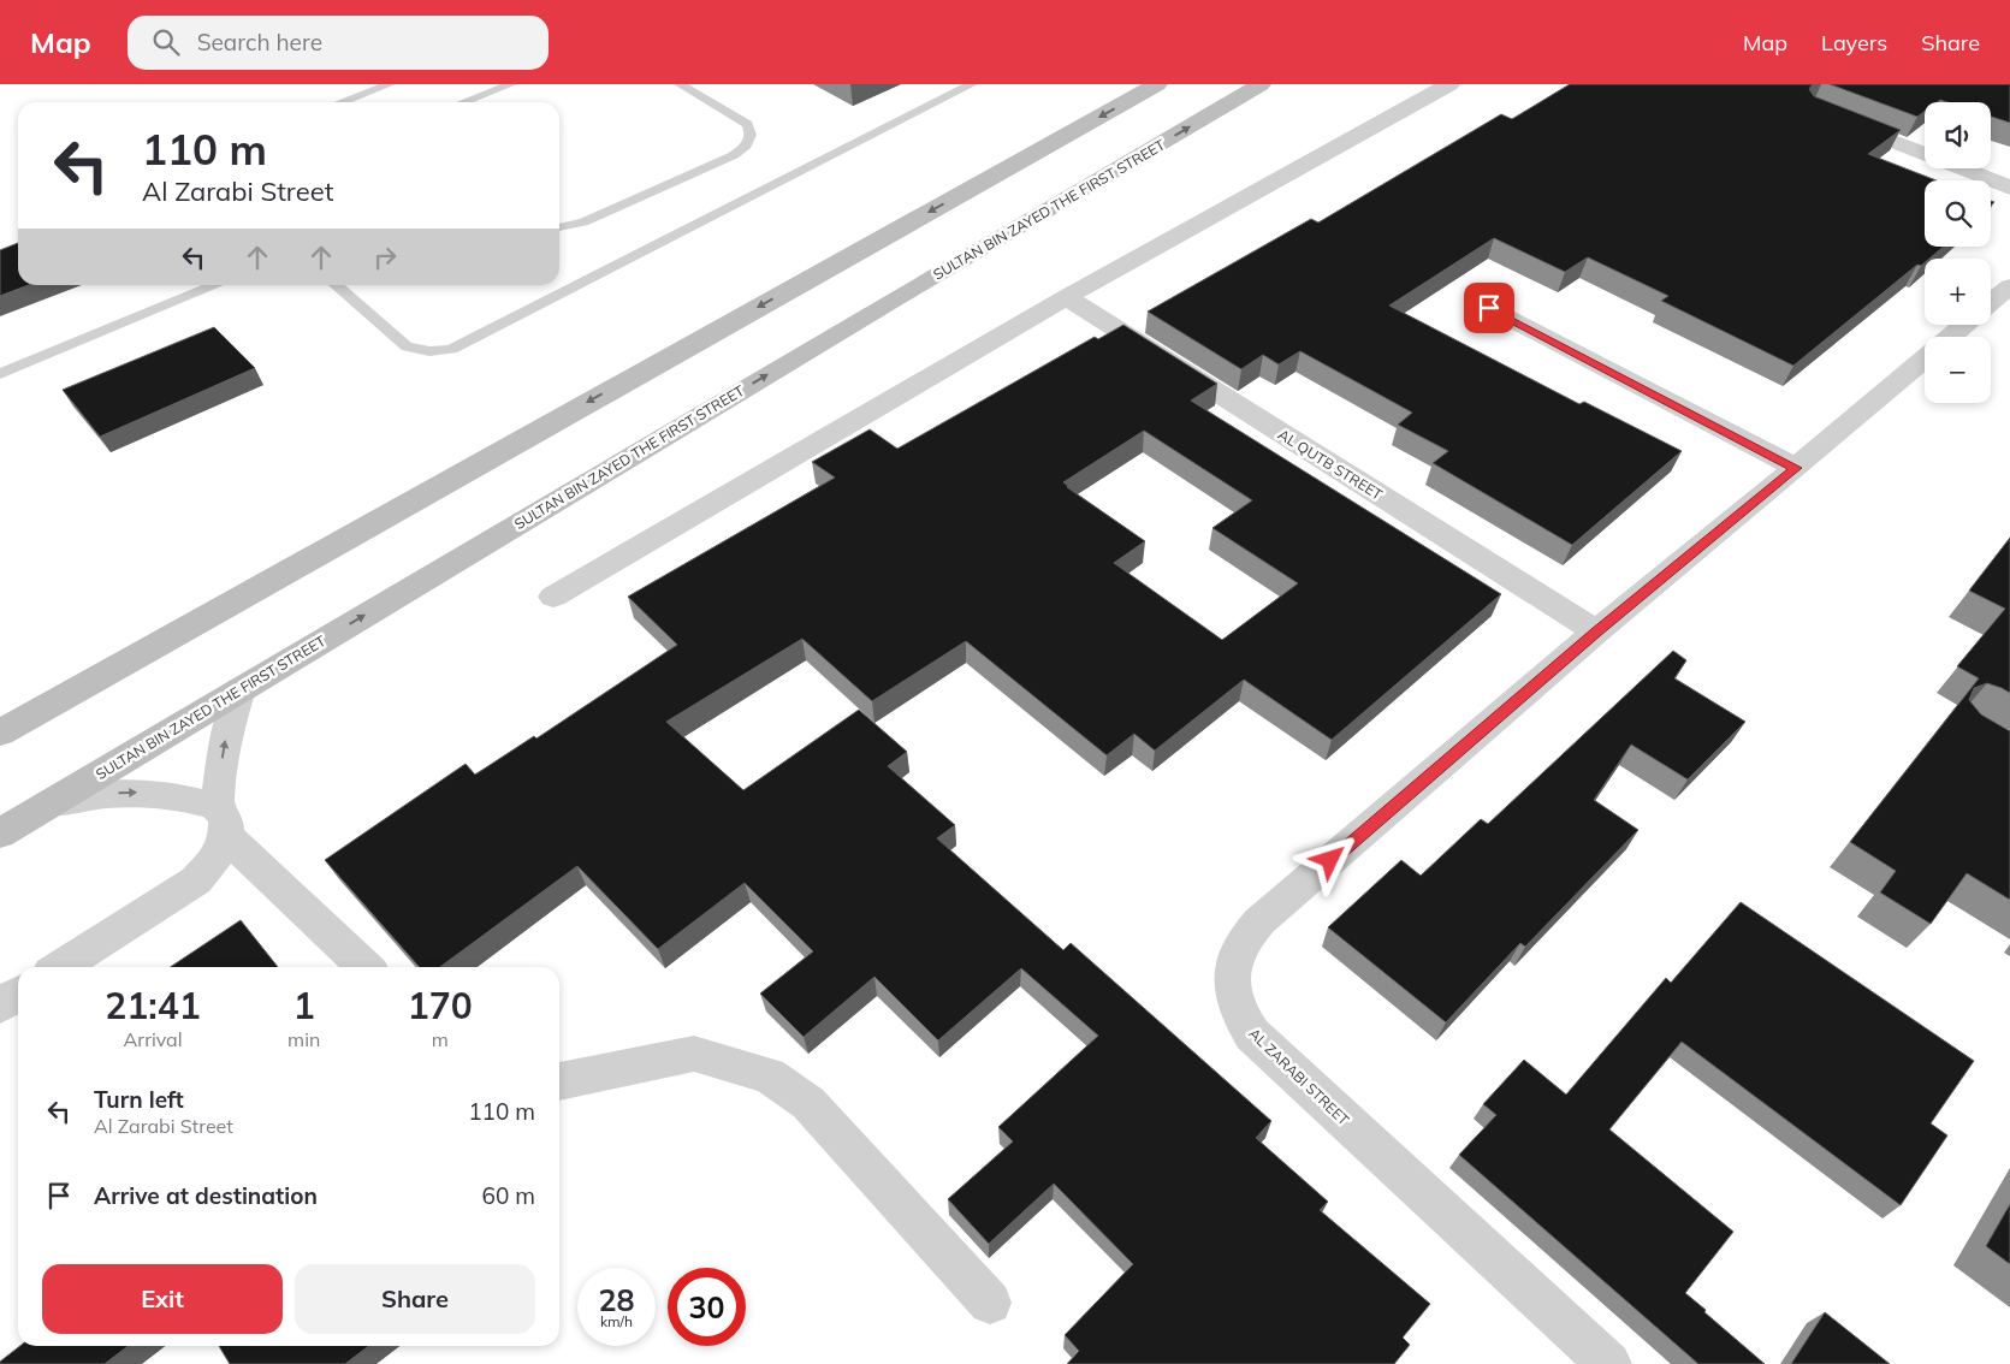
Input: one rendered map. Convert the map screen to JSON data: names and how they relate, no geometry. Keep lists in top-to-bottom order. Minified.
{"streets":{"main road":["SULTAN BIN ZAYED THE FIRST STREET"],"street":["AL QUTB STREET","AL ZARABI STREET"]},"crossings":[["AL QUTB STREET","AL ZARABI STREET"]],"page":{"header":"Map","search":"Search here","nav":["Map","Layers","Share"],"map_buttons":["+","−"],"turn":["110 m","Al Zarabi Street"],"eta":["21:41","Arrival","1","min","170","m"],"list":[{"name":"Turn left","note":"Al Zarabi Street","value":"110 m"},{"name":"Arrive at destination","value":"60 m"}],"buttons":["Exit","Share"],"speed":"28 km/h","limit":"30"}}
